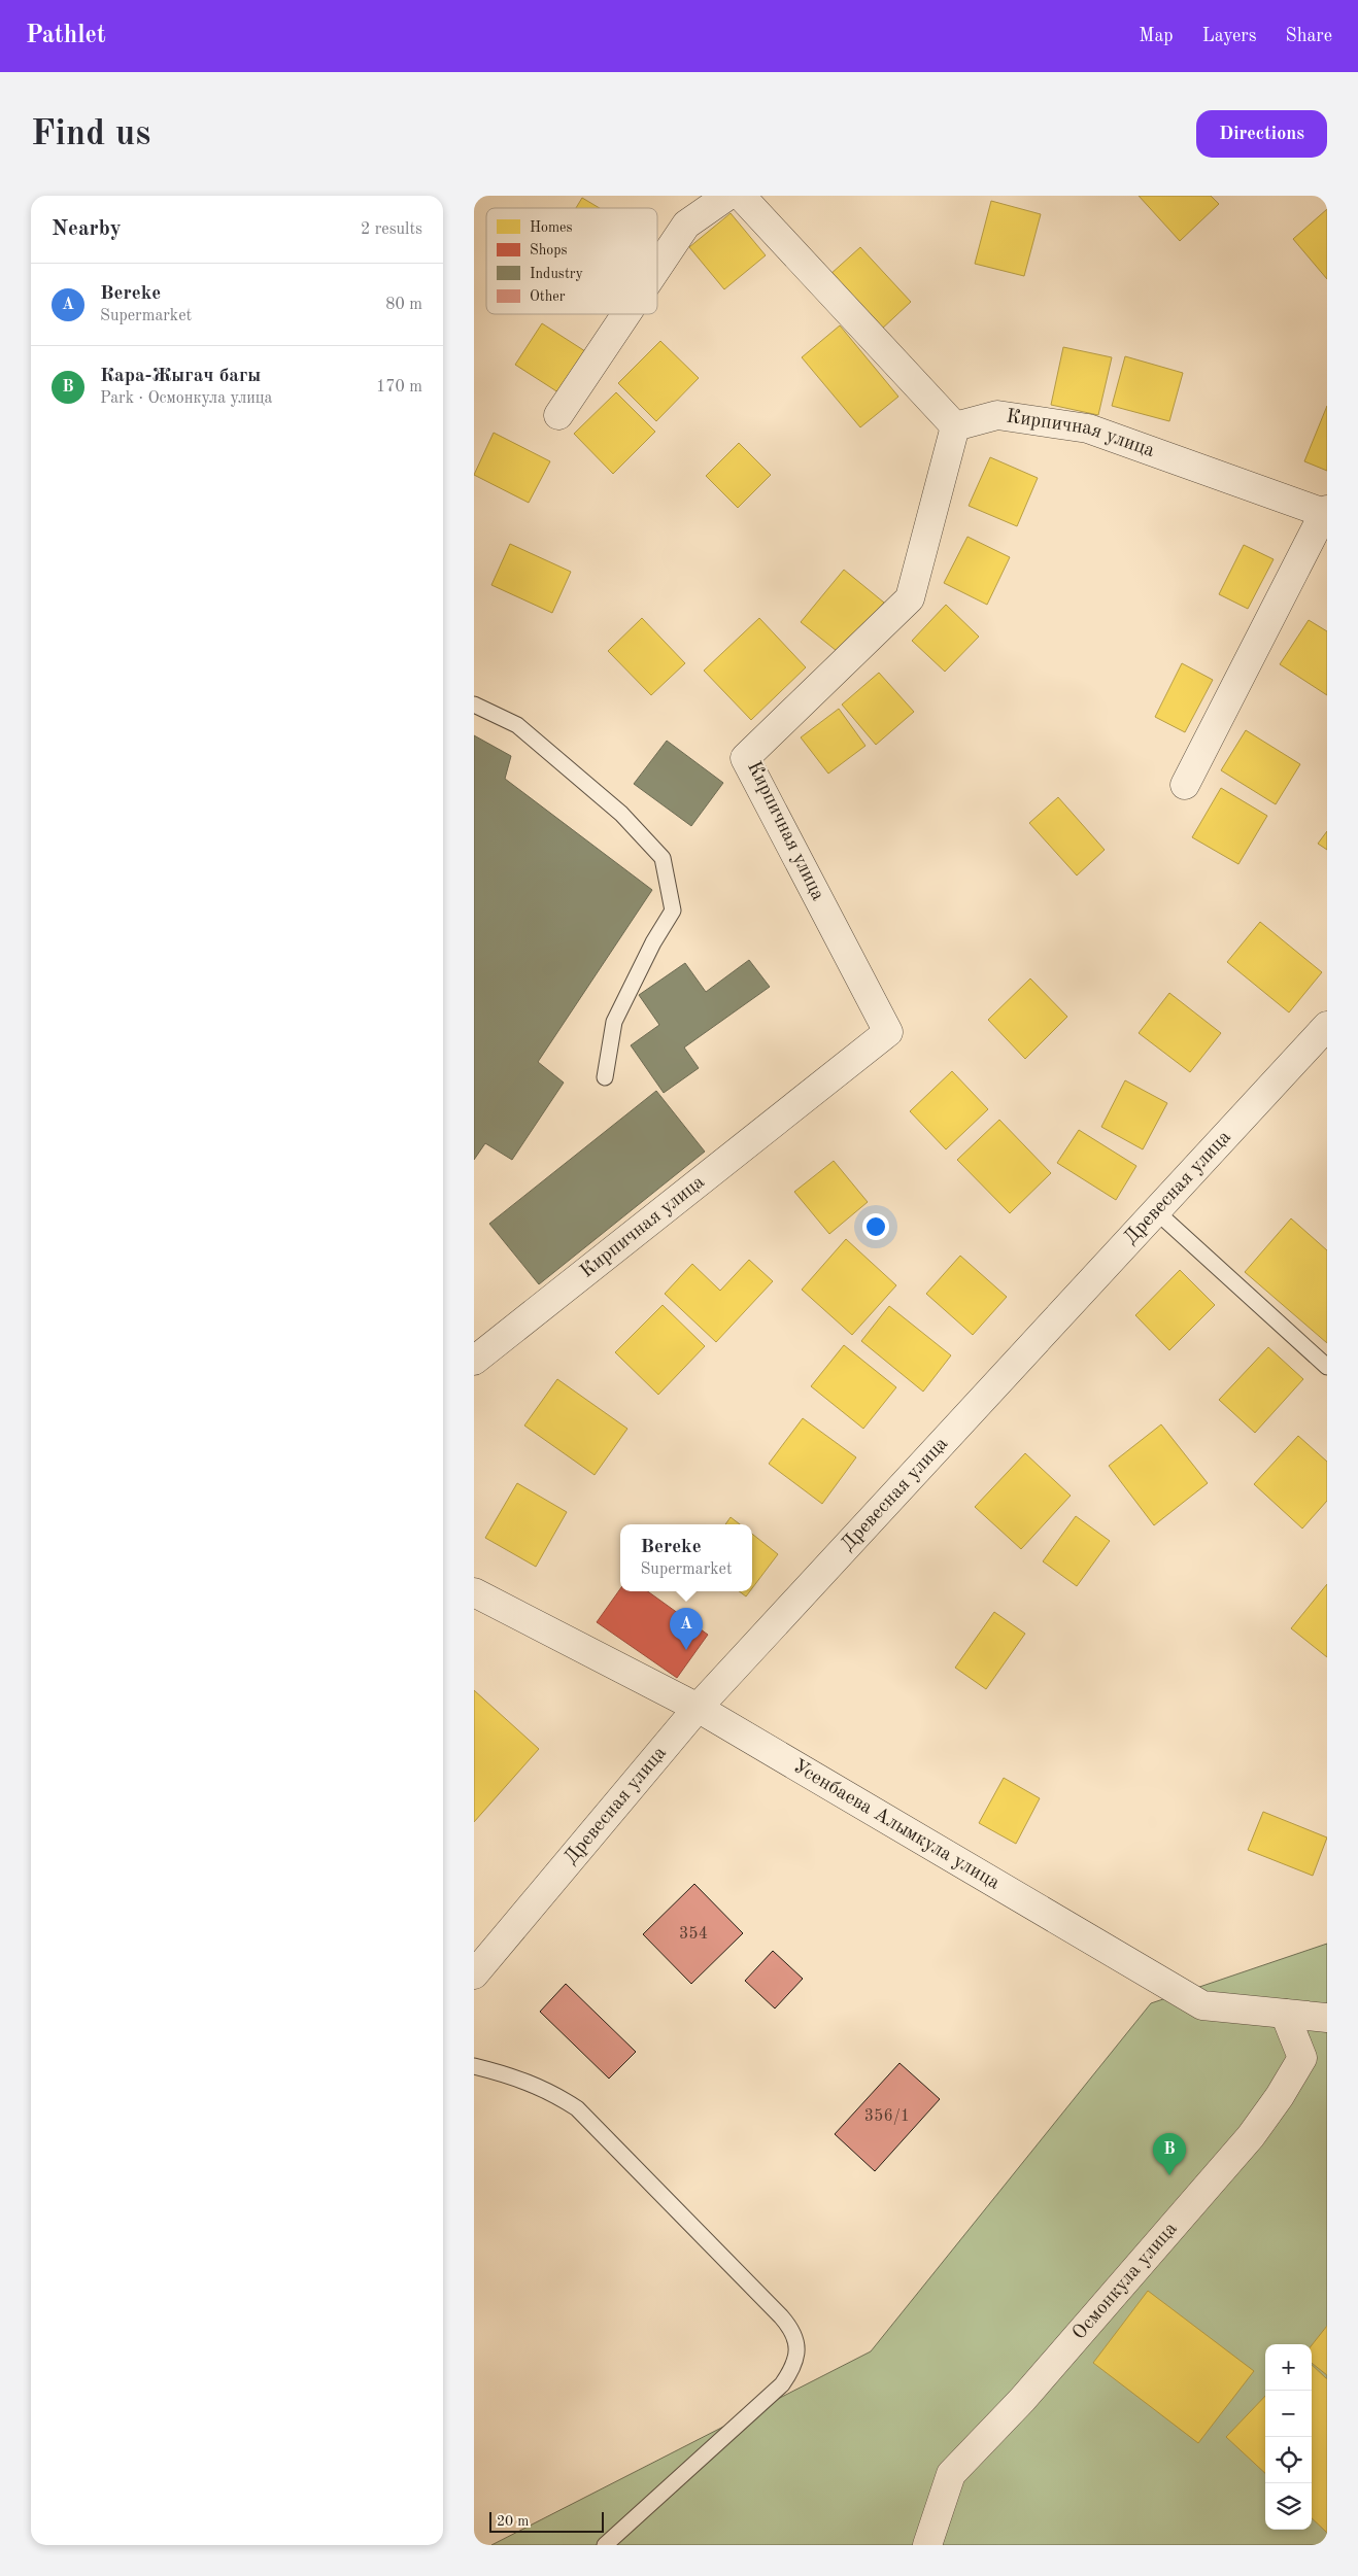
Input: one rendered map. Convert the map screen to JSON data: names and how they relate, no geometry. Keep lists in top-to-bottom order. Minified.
{"streets":{"street":["Кирпичная улица","Древесная улица","Усенбаева Алымкула улица","Осмонкула улица"]},"crossings":[["Древесная улица","Усенбаева Алымкула улица"],["Усенбаева Алымкула улица","Осмонкула улица"]],"house_numbers":["354","356/1"],"legend":["Homes","Shops","Industry","Other"],"scale_bar":"20 m","page":{"header":"Pathlet","nav":["Map","Layers","Share"],"buttons":"Directions","title":"Find us","heading":["Nearby","2 results"],"list":[{"mark":"A","name":"Bereke","note":"Supermarket","value":"80 m"},{"mark":"B","name":"Кара-Жыгач багы","note":"Park · Осмонкула улица","value":"170 m"}],"popup":["Bereke","Supermarket"],"pins":["A","B"],"map_buttons":["+","−"],"scale":"20 m"}}
